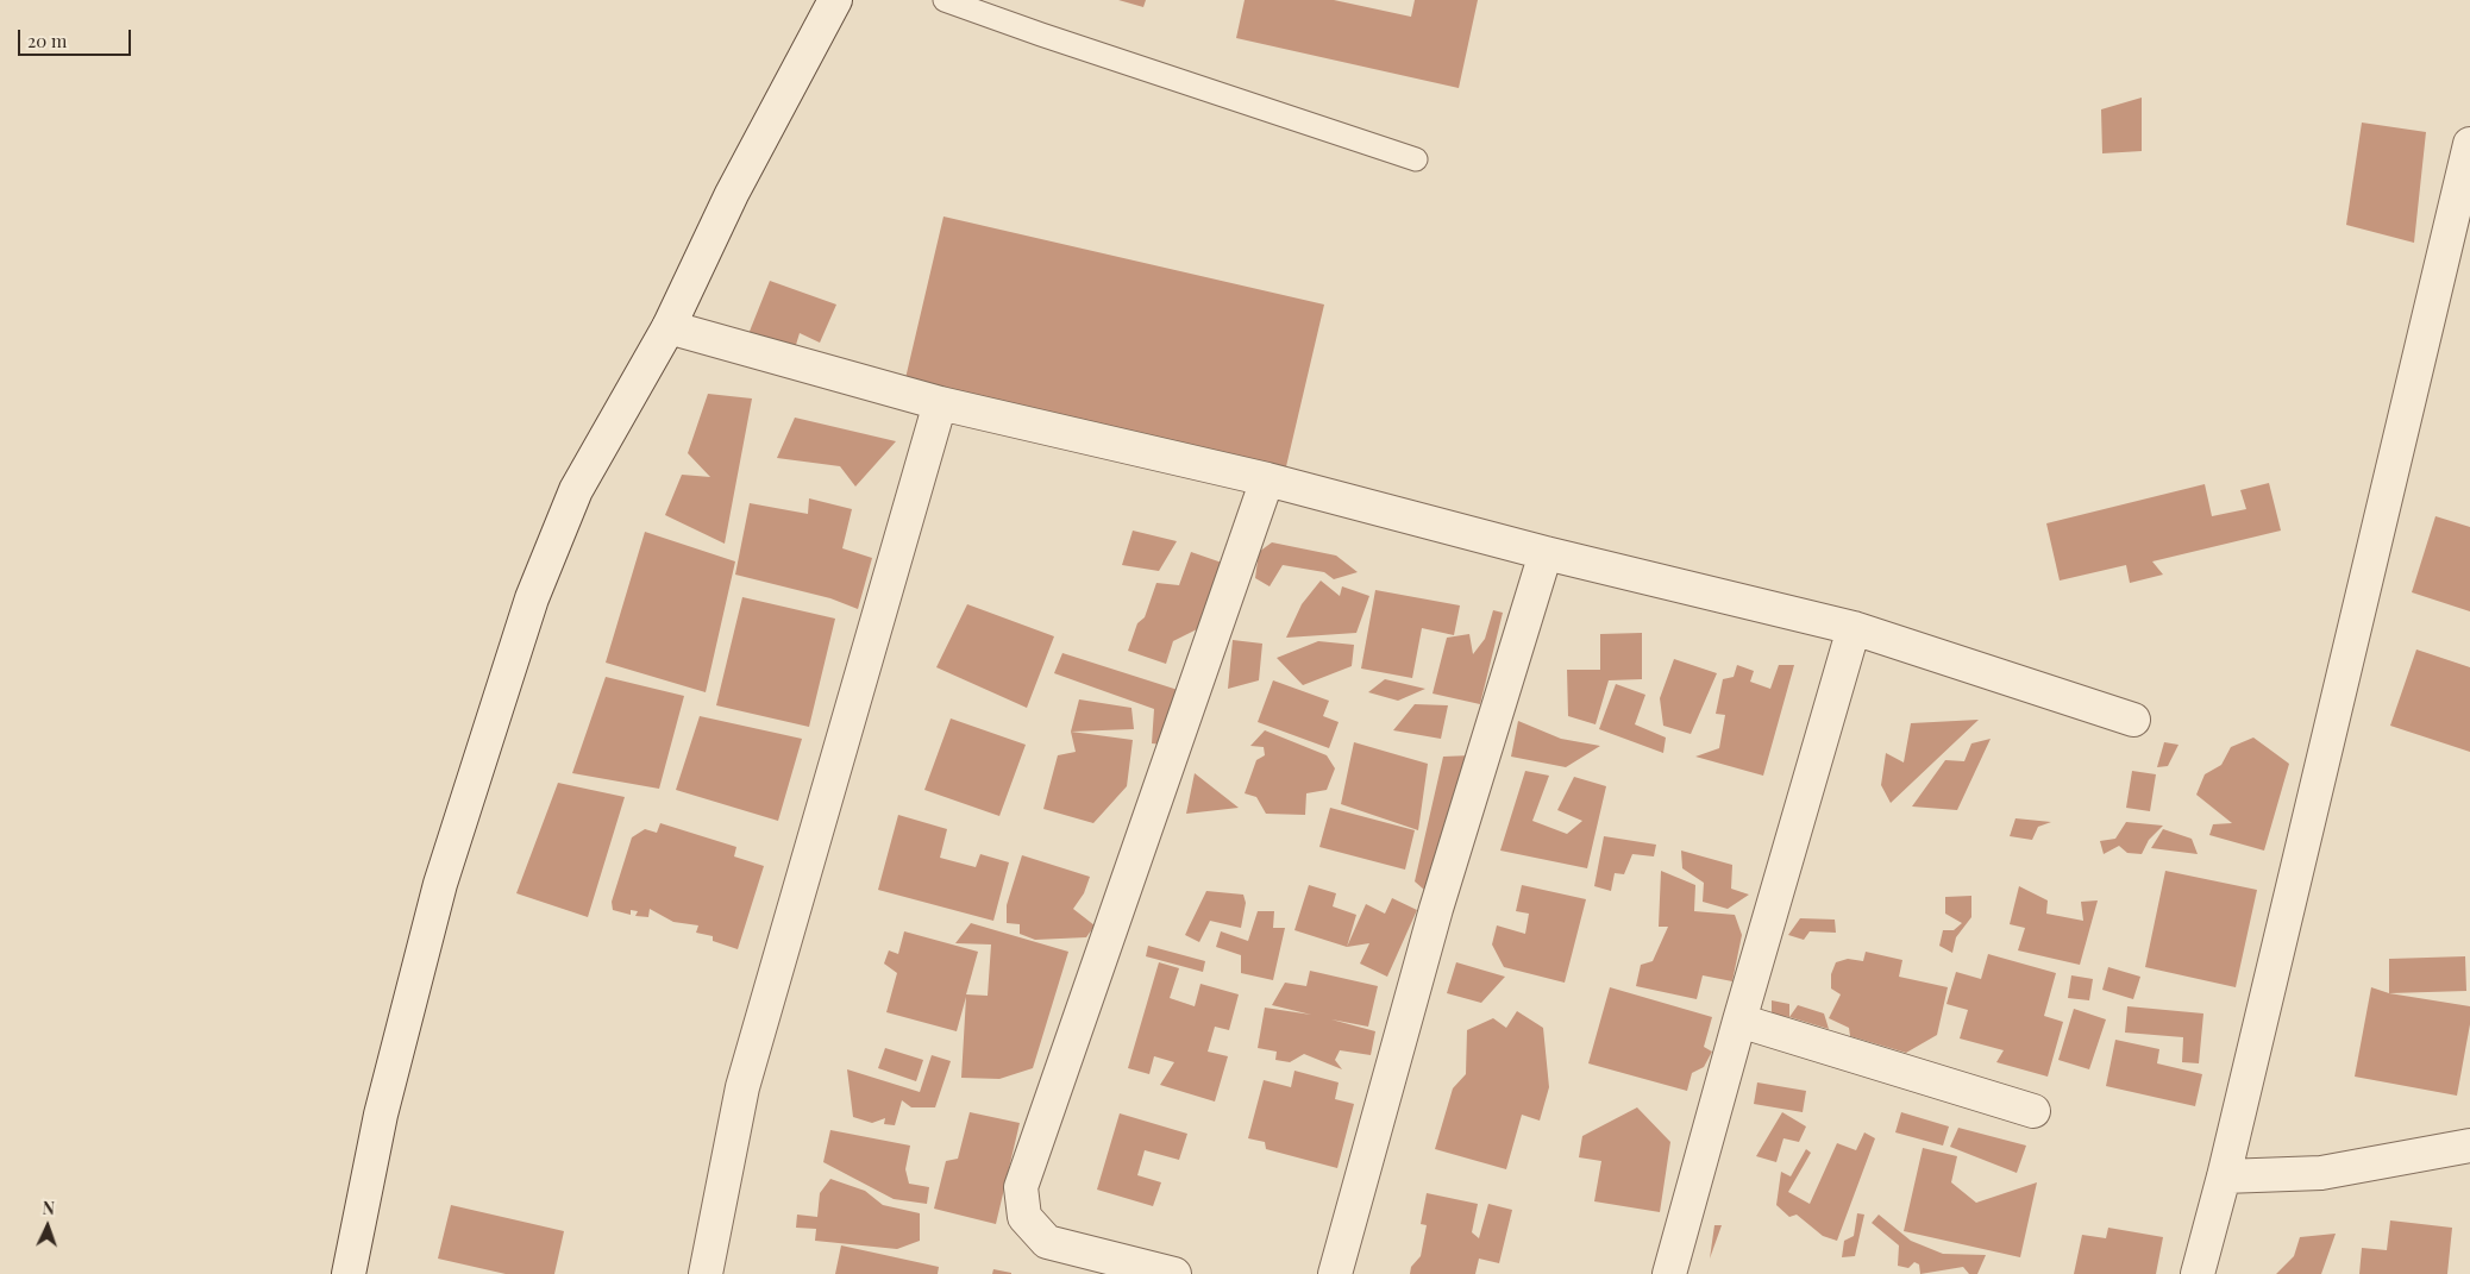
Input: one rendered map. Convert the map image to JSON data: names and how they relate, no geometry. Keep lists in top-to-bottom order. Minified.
{"scale_bar":"20 m","north":"top"}
